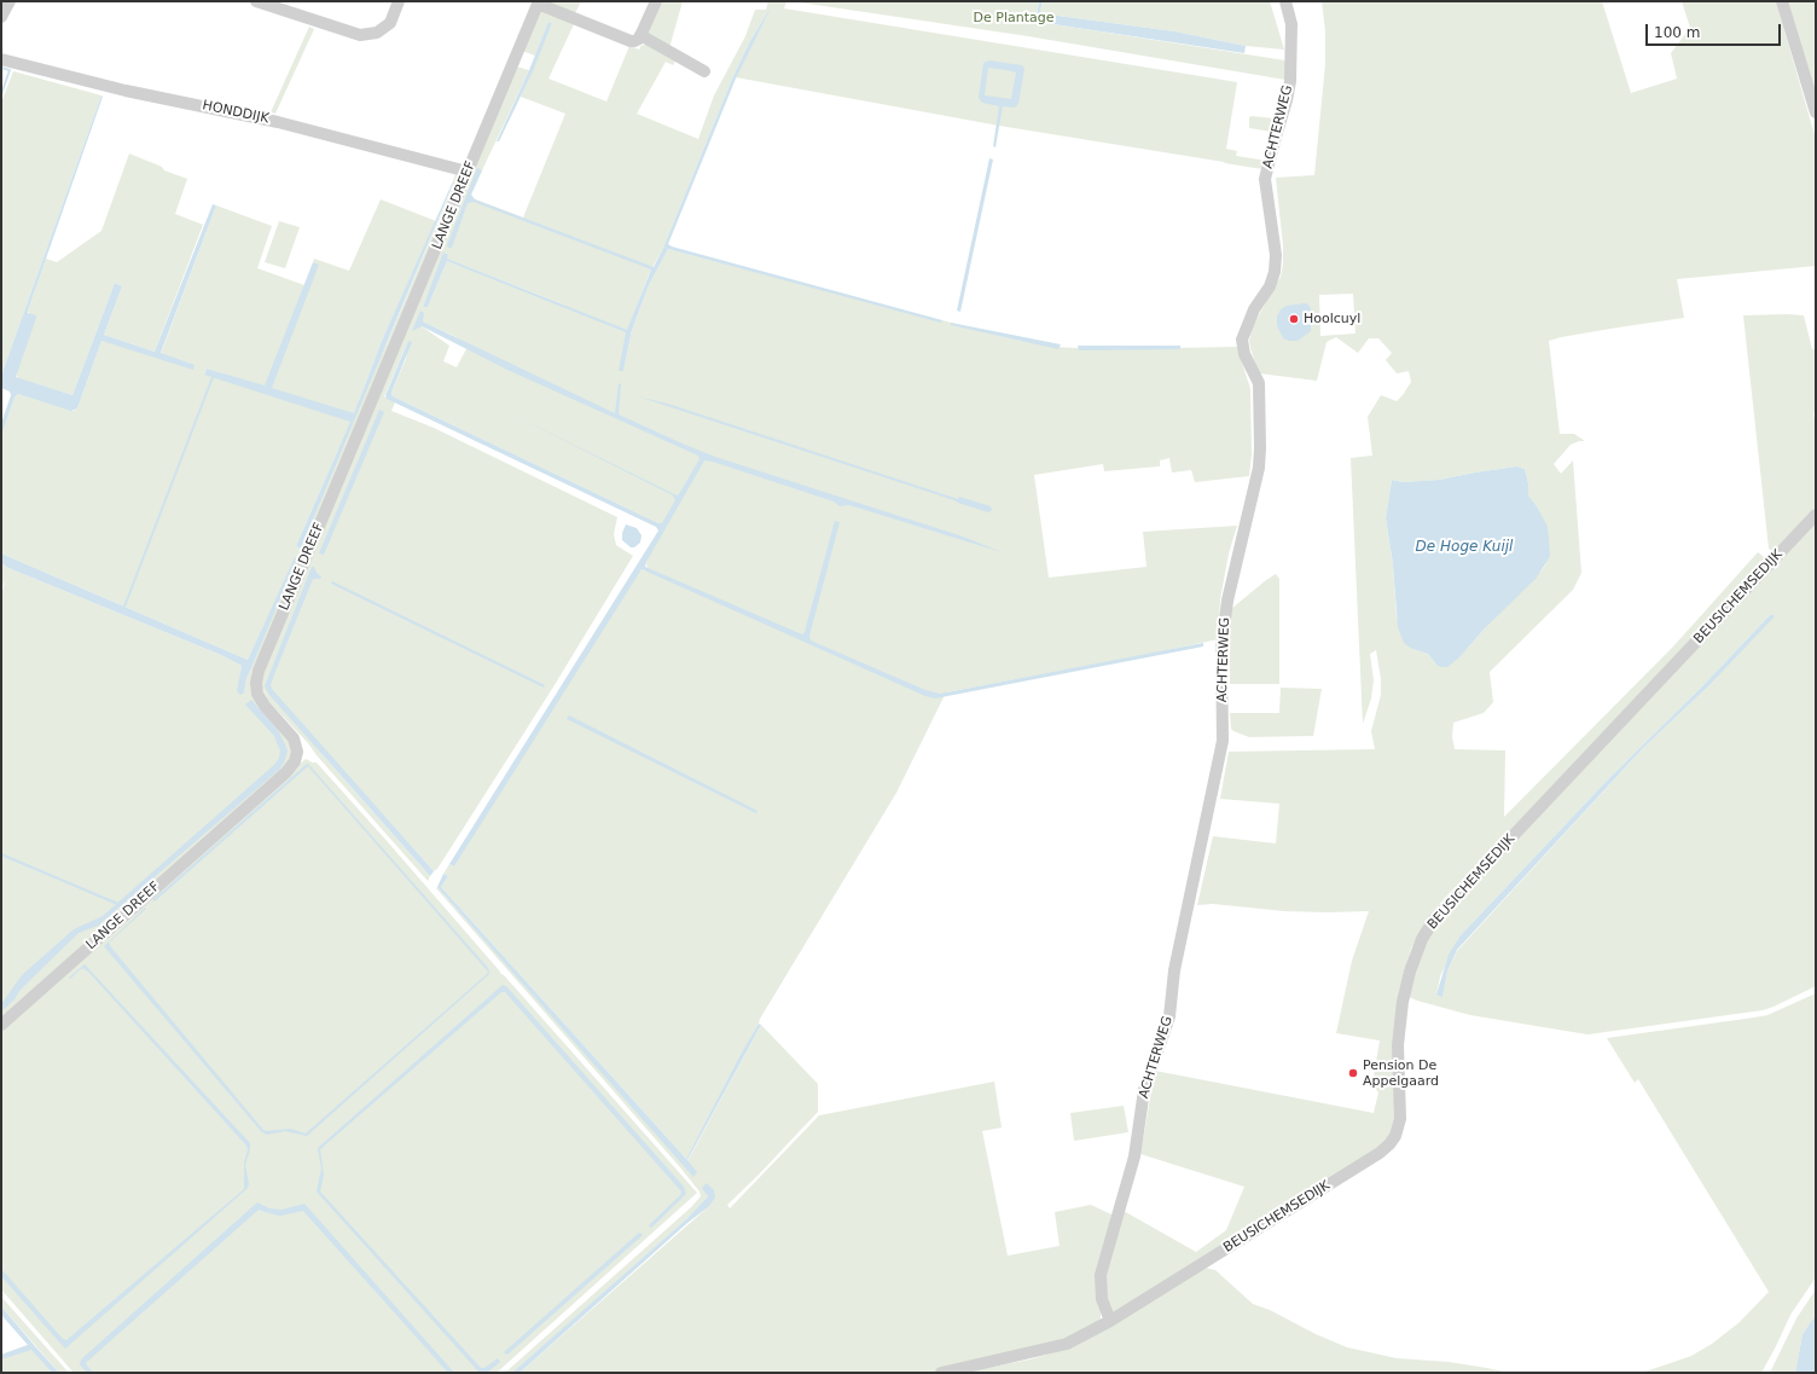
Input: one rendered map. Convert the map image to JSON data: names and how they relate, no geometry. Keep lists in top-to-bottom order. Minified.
{"streets":{"street":["HONDDIJK","ACHTERWEG","LANGE DREEF","BEUSICHEMSEDIJK"]},"crossings":[["HONDDIJK","LANGE DREEF"],["ACHTERWEG","BEUSICHEMSEDIJK"]],"water":["De Hoge Kuijl"],"parks":["De Plantage"],"places":["Hoolcuyl","Pension De Appelgaard"],"scale_bar":"100 m"}
